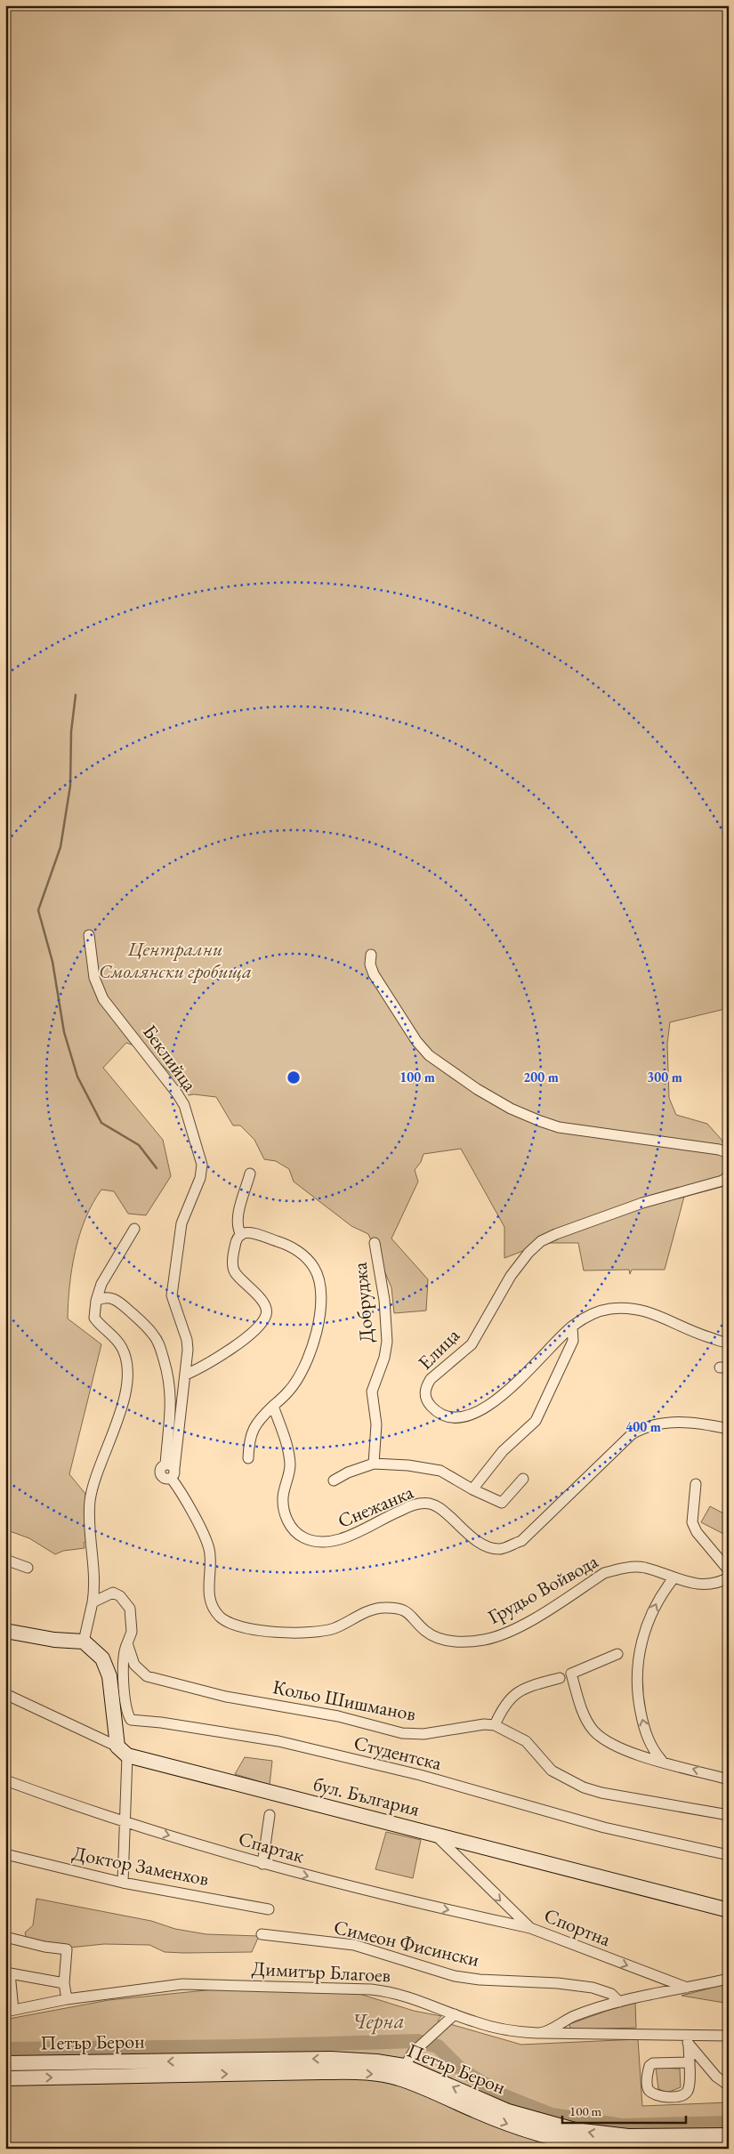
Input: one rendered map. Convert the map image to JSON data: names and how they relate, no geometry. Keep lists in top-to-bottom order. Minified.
{"streets":{"main road":["бул. България","Петър Берон"],"street":["Беклийца","Добруджа","Елица","Снежанка","Грудьо Войвода","Кольо Шишманов","Студентска","Спартак","Доктор Заменхов","Спортна","Симеон Фисински","Димитър Благоев"]},"crossings":[["Беклийца","Грудьо Войвода"],["Кольо Шишманов","Студентска"],["бул. България","Спортна"],["Спартак","Спортна"]],"one_way":["Спартак","Спортна"],"water":["Черна"],"parks":["Централни Смолянски гробища"],"scale_bar":"100 m","rings":["100 m","200 m","300 m","400 m"]}
